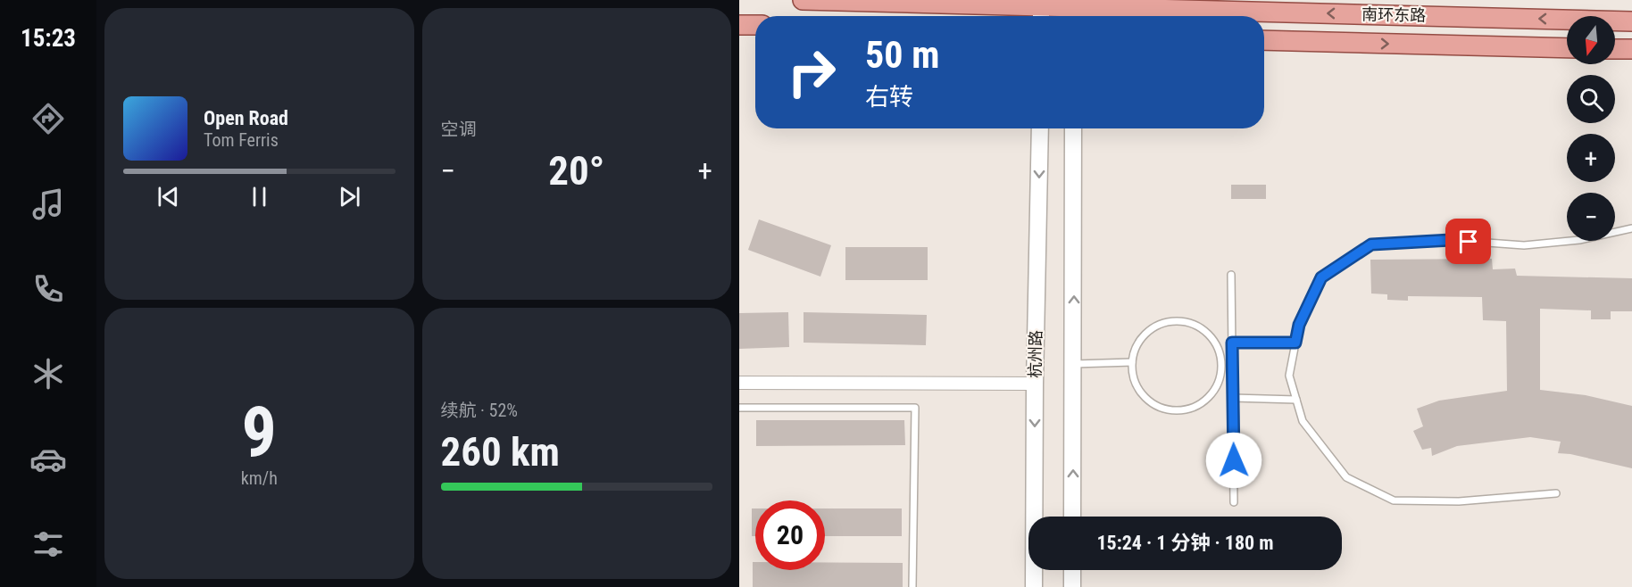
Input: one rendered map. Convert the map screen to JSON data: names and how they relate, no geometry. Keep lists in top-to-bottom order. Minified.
{"streets":{"main road":["南环东路","杭州路"]},"north":"bottom","page":{"tabs":"15:23","tile":["空调",["9","km/h"],["续航 · 52%","260 km"]],"map_buttons":["+","−"],"turn":["50 m","右转"],"song":["Open Road","Tom Ferris"],"heat":["−","20°","+"],"limit":"20","trip":"15:24 · 1 分钟 · 180 m"}}
